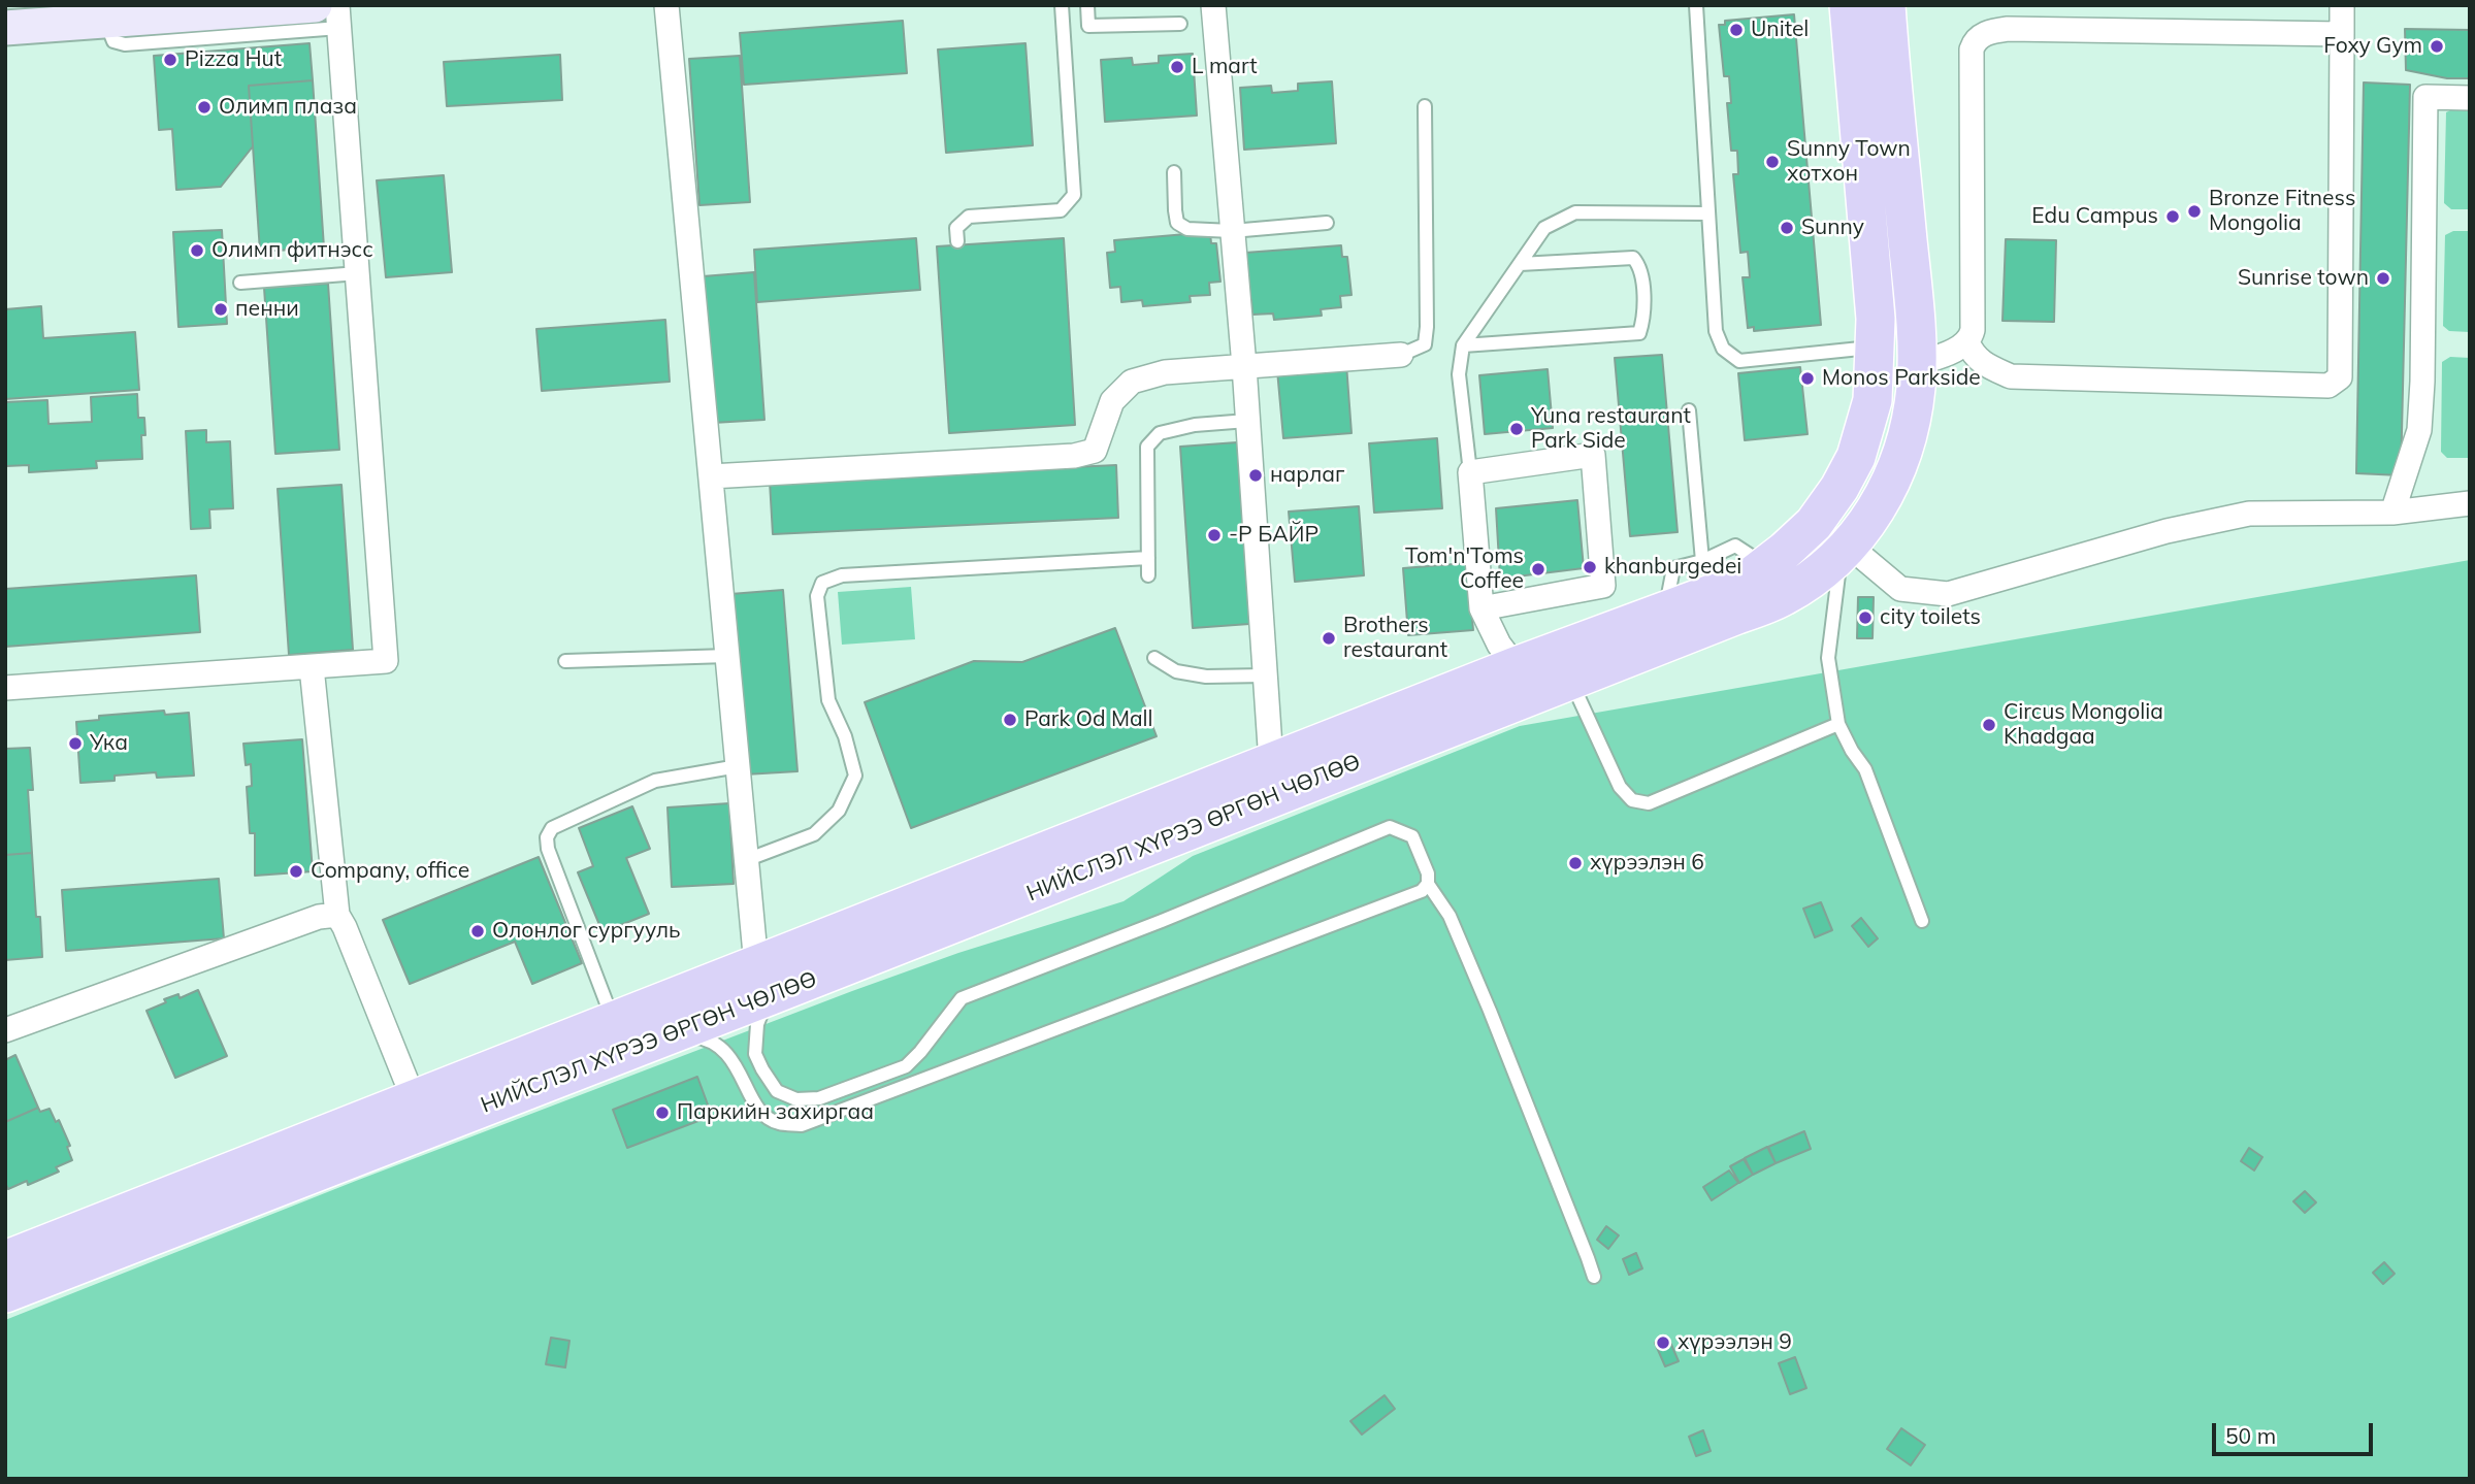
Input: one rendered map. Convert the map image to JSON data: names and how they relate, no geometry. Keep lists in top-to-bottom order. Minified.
{"streets":{"main road":["НИЙСЛЭЛ ХҮРЭЭ ӨРГӨН ЧӨЛӨӨ"]},"places":["Unitel","Foxy Gym","Pizza Hut","L mart","Олимп плаза","Sunny Town хотхон","Bronze Fitness Mongolia","Edu Campus","Sunny","Олимп фитнэсс","Sunrise town","пенни","Monos Parkside","Yuna restaurant Park Side","нарлаг","-Р БАЙР","khanburgedei","Tom'n'Toms Coffee","city toilets","Brothers restaurant","Park Od Mall","Circus Mongolia Khadgaa","Ука","хүрээлэн 6","Company, office","Олонлог сургууль","Паркийн захиргаа","хүрээлэн 9"],"scale_bar":"50 m"}
